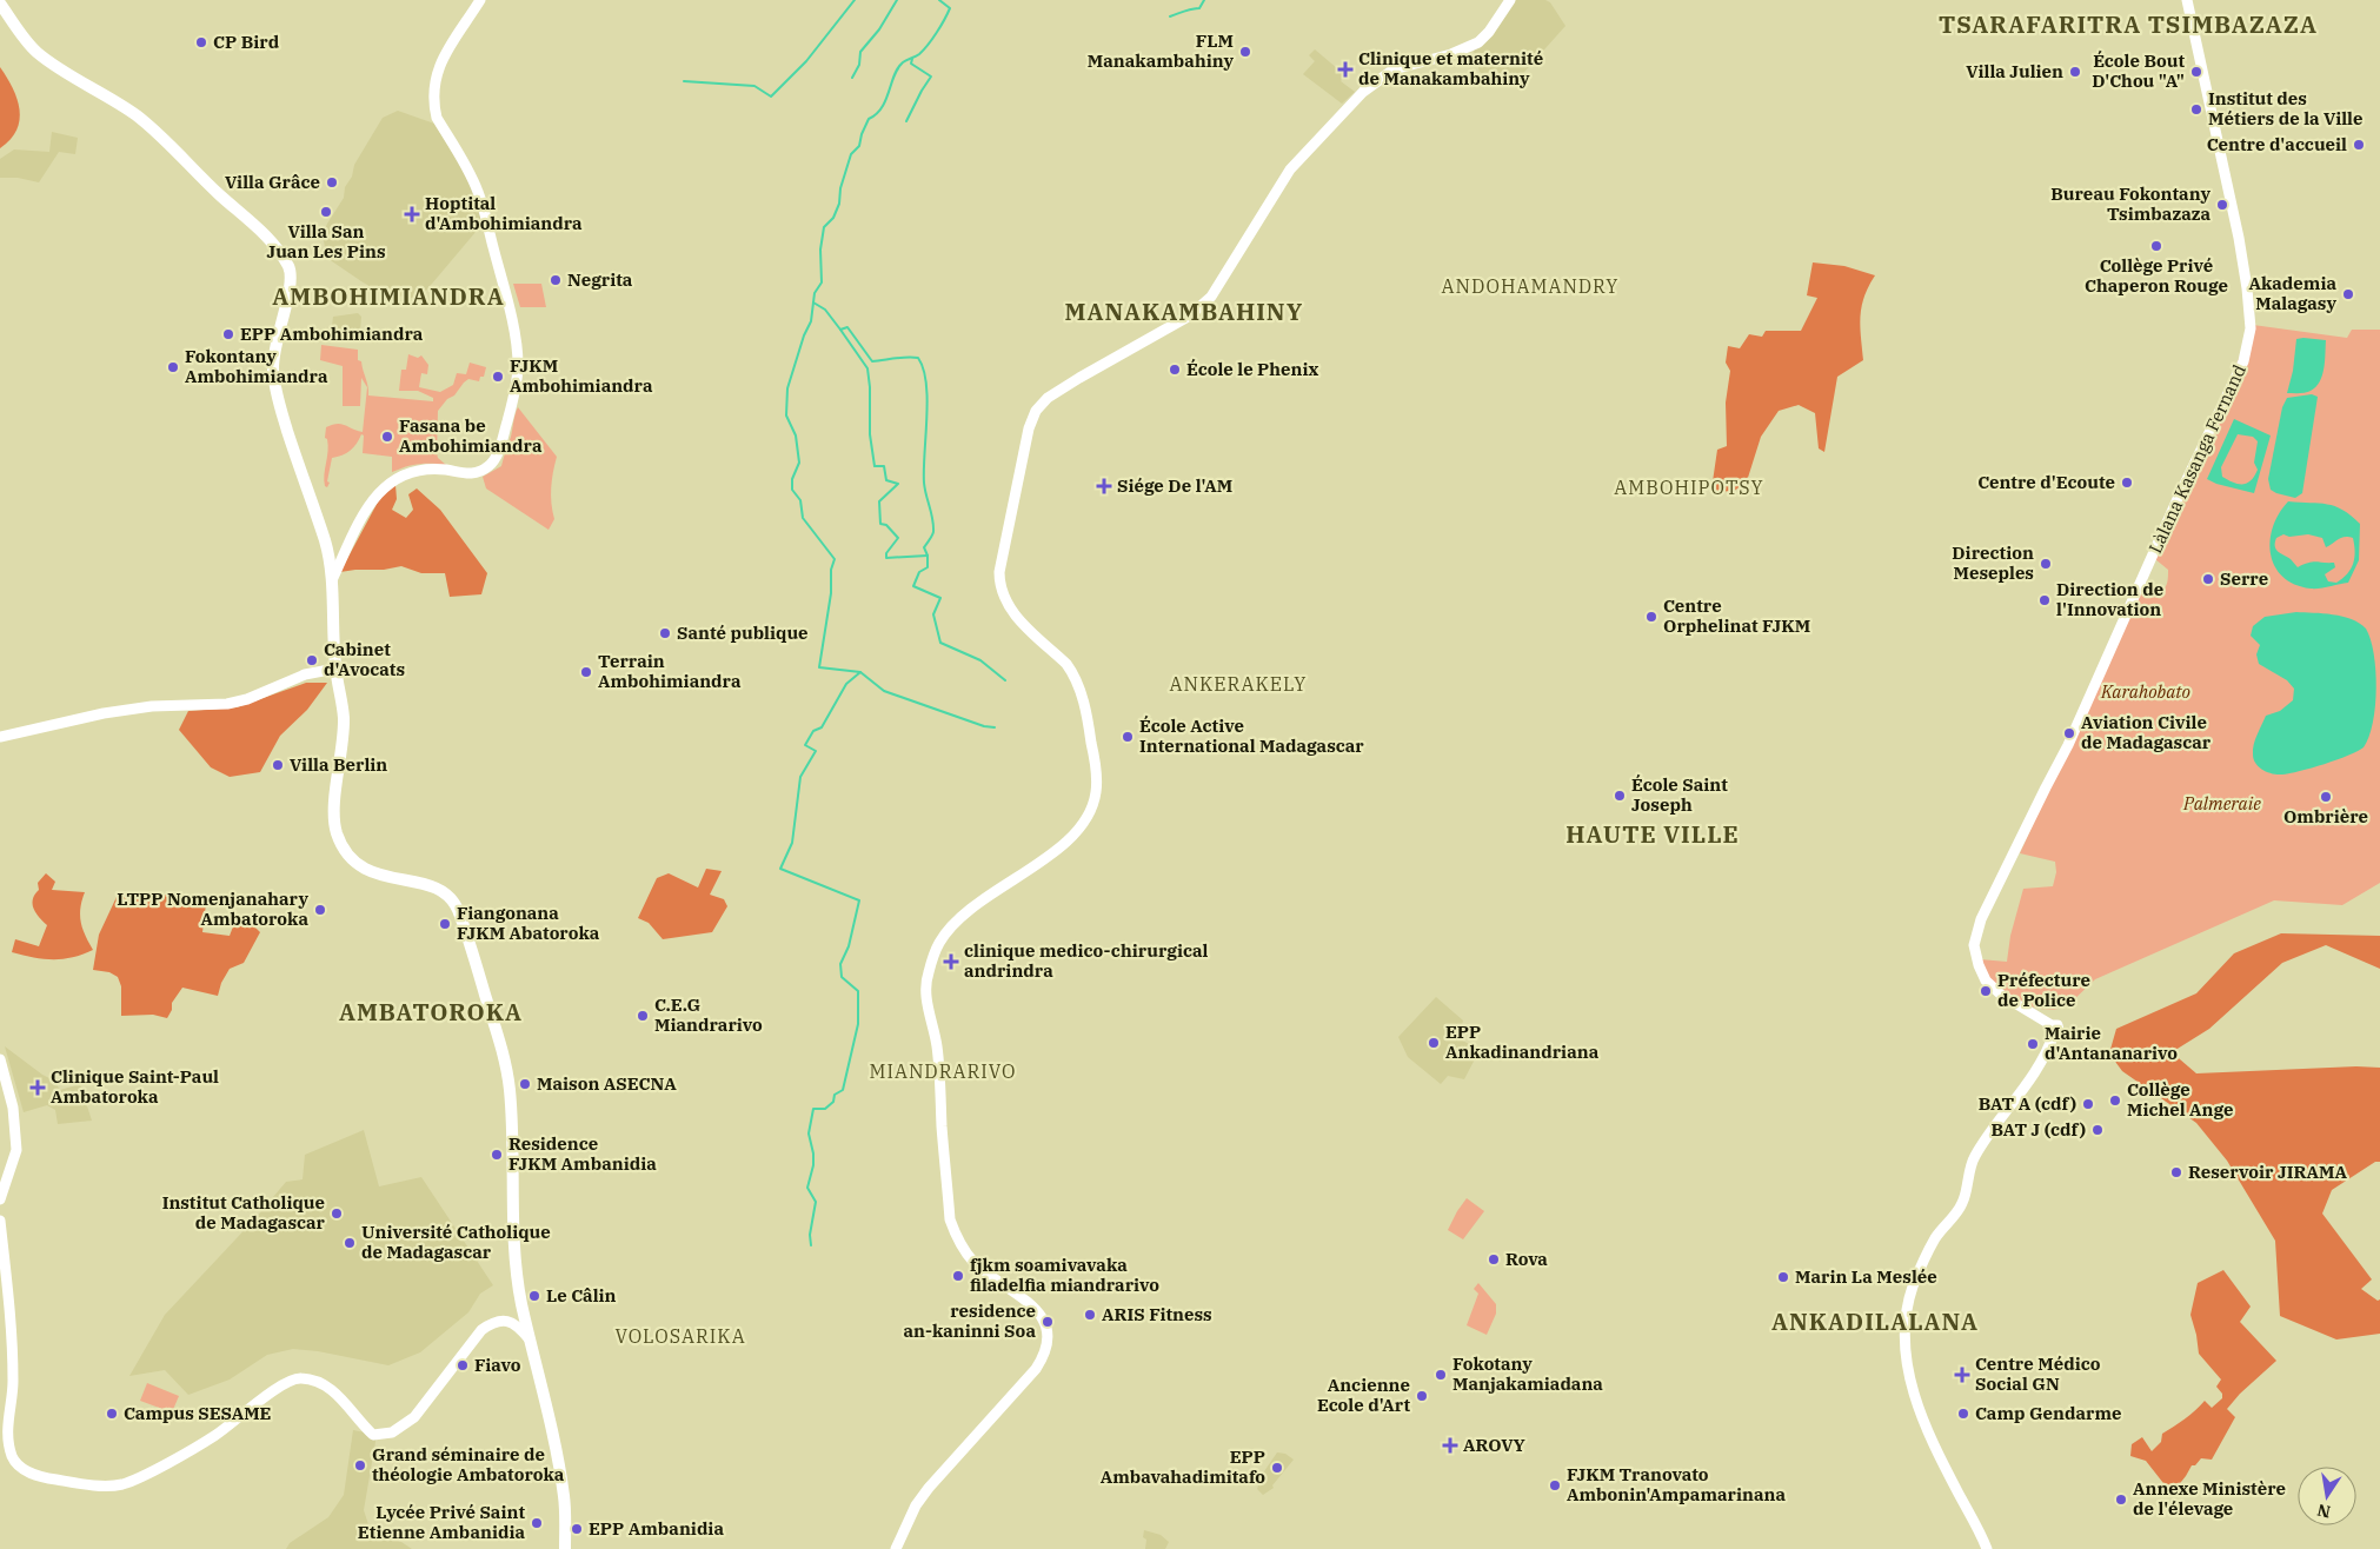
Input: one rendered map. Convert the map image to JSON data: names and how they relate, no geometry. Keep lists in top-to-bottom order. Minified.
{"streets":{"street":["Làlana Kasanga Fernand"]},"districts":["TSARAFARITRA TSIMBAZAZA","ANDOHAMANDRY","AMBOHIMIANDRA","MANAKAMBAHINY","AMBOHIPOTSY","ANKERAKELY","HAUTE VILLE","AMBATOROKA","MIANDRARIVO","ANKADILALANA","VOLOSARIKA"],"parks":["Karahobato","Palmeraie"],"places":{"other":["CP Bird","FLM Manakambahiny","Villa Julien","École Bout D'Chou \"A\"","Institut des Métiers de la Ville","Centre d'accueil","Villa Grâce","Bureau Fokontany Tsimbazaza","Villa San Juan Les Pins","Collège Privé Chaperon Rouge","Negrita","Akademia Malagasy","EPP Ambohimiandra","Fokontany Ambohimiandra","École le Phenix","FJKM Ambohimiandra","Fasana be Ambohimiandra","Centre d'Ecoute","Direction Meseples","Serre","Direction de l'Innovation","Centre Orphelinat FJKM","Santé publique","Cabinet d'Avocats","Terrain Ambohimiandra","Aviation Civile de Madagascar","École Active International Madagascar","Villa Berlin","École Saint Joseph","Ombrière","LTPP Nomenjanahary Ambatoroka","Fiangonana FJKM Abatoroka","Préfecture de Police","C.E.G Miandrarivo","EPP Ankadinandriana","Mairie d'Antananarivo","Maison ASECNA","Collège Michel Ange","BAT A (cdf)","BAT J (cdf)","Residence FJKM Ambanidia","Reservoir JIRAMA","Institut Catholique de Madagascar","Université Catholique de Madagascar","Rova","fjkm soamivavaka filadelfia miandrarivo","Marin La Meslée","Le Câlin","ARIS Fitness","residence an-kaninni Soa","Fiavo","Fokotany Manjakamiadana","Ancienne Ecole d'Art","Campus SESAME","Camp Gendarme","Grand séminaire de théologie Ambatoroka","EPP Ambavahadimitafo","FJKM Tranovato Ambonin'Ampamarinana","Annexe Ministère de l'élevage","Lycée Privé Saint Etienne Ambanidia","EPP Ambanidia"],"health":["Clinique et maternité de Manakambahiny","Hoptital d'Ambohimiandra","Siége De l'AM","clinique medico-chirurgical andrindra","Clinique Saint-Paul Ambatoroka","Centre Médico Social GN","AROVY"]},"north":"bottom"}
